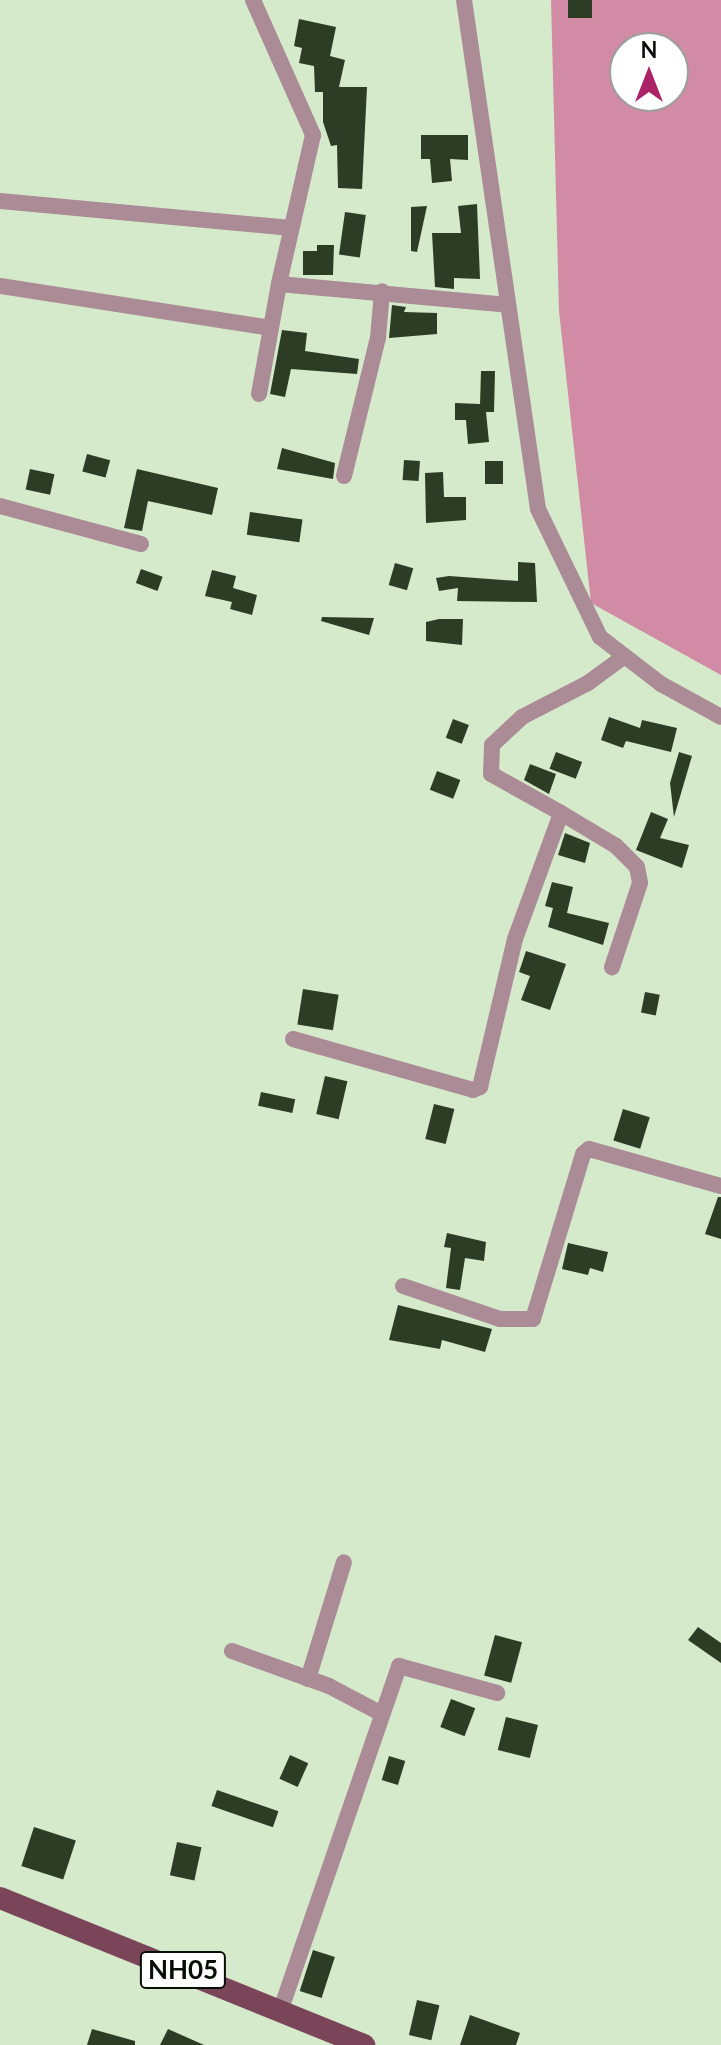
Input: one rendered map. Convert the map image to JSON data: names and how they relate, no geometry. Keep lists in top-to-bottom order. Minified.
{"streets":{"main road":["NH05"]},"north":"top"}
